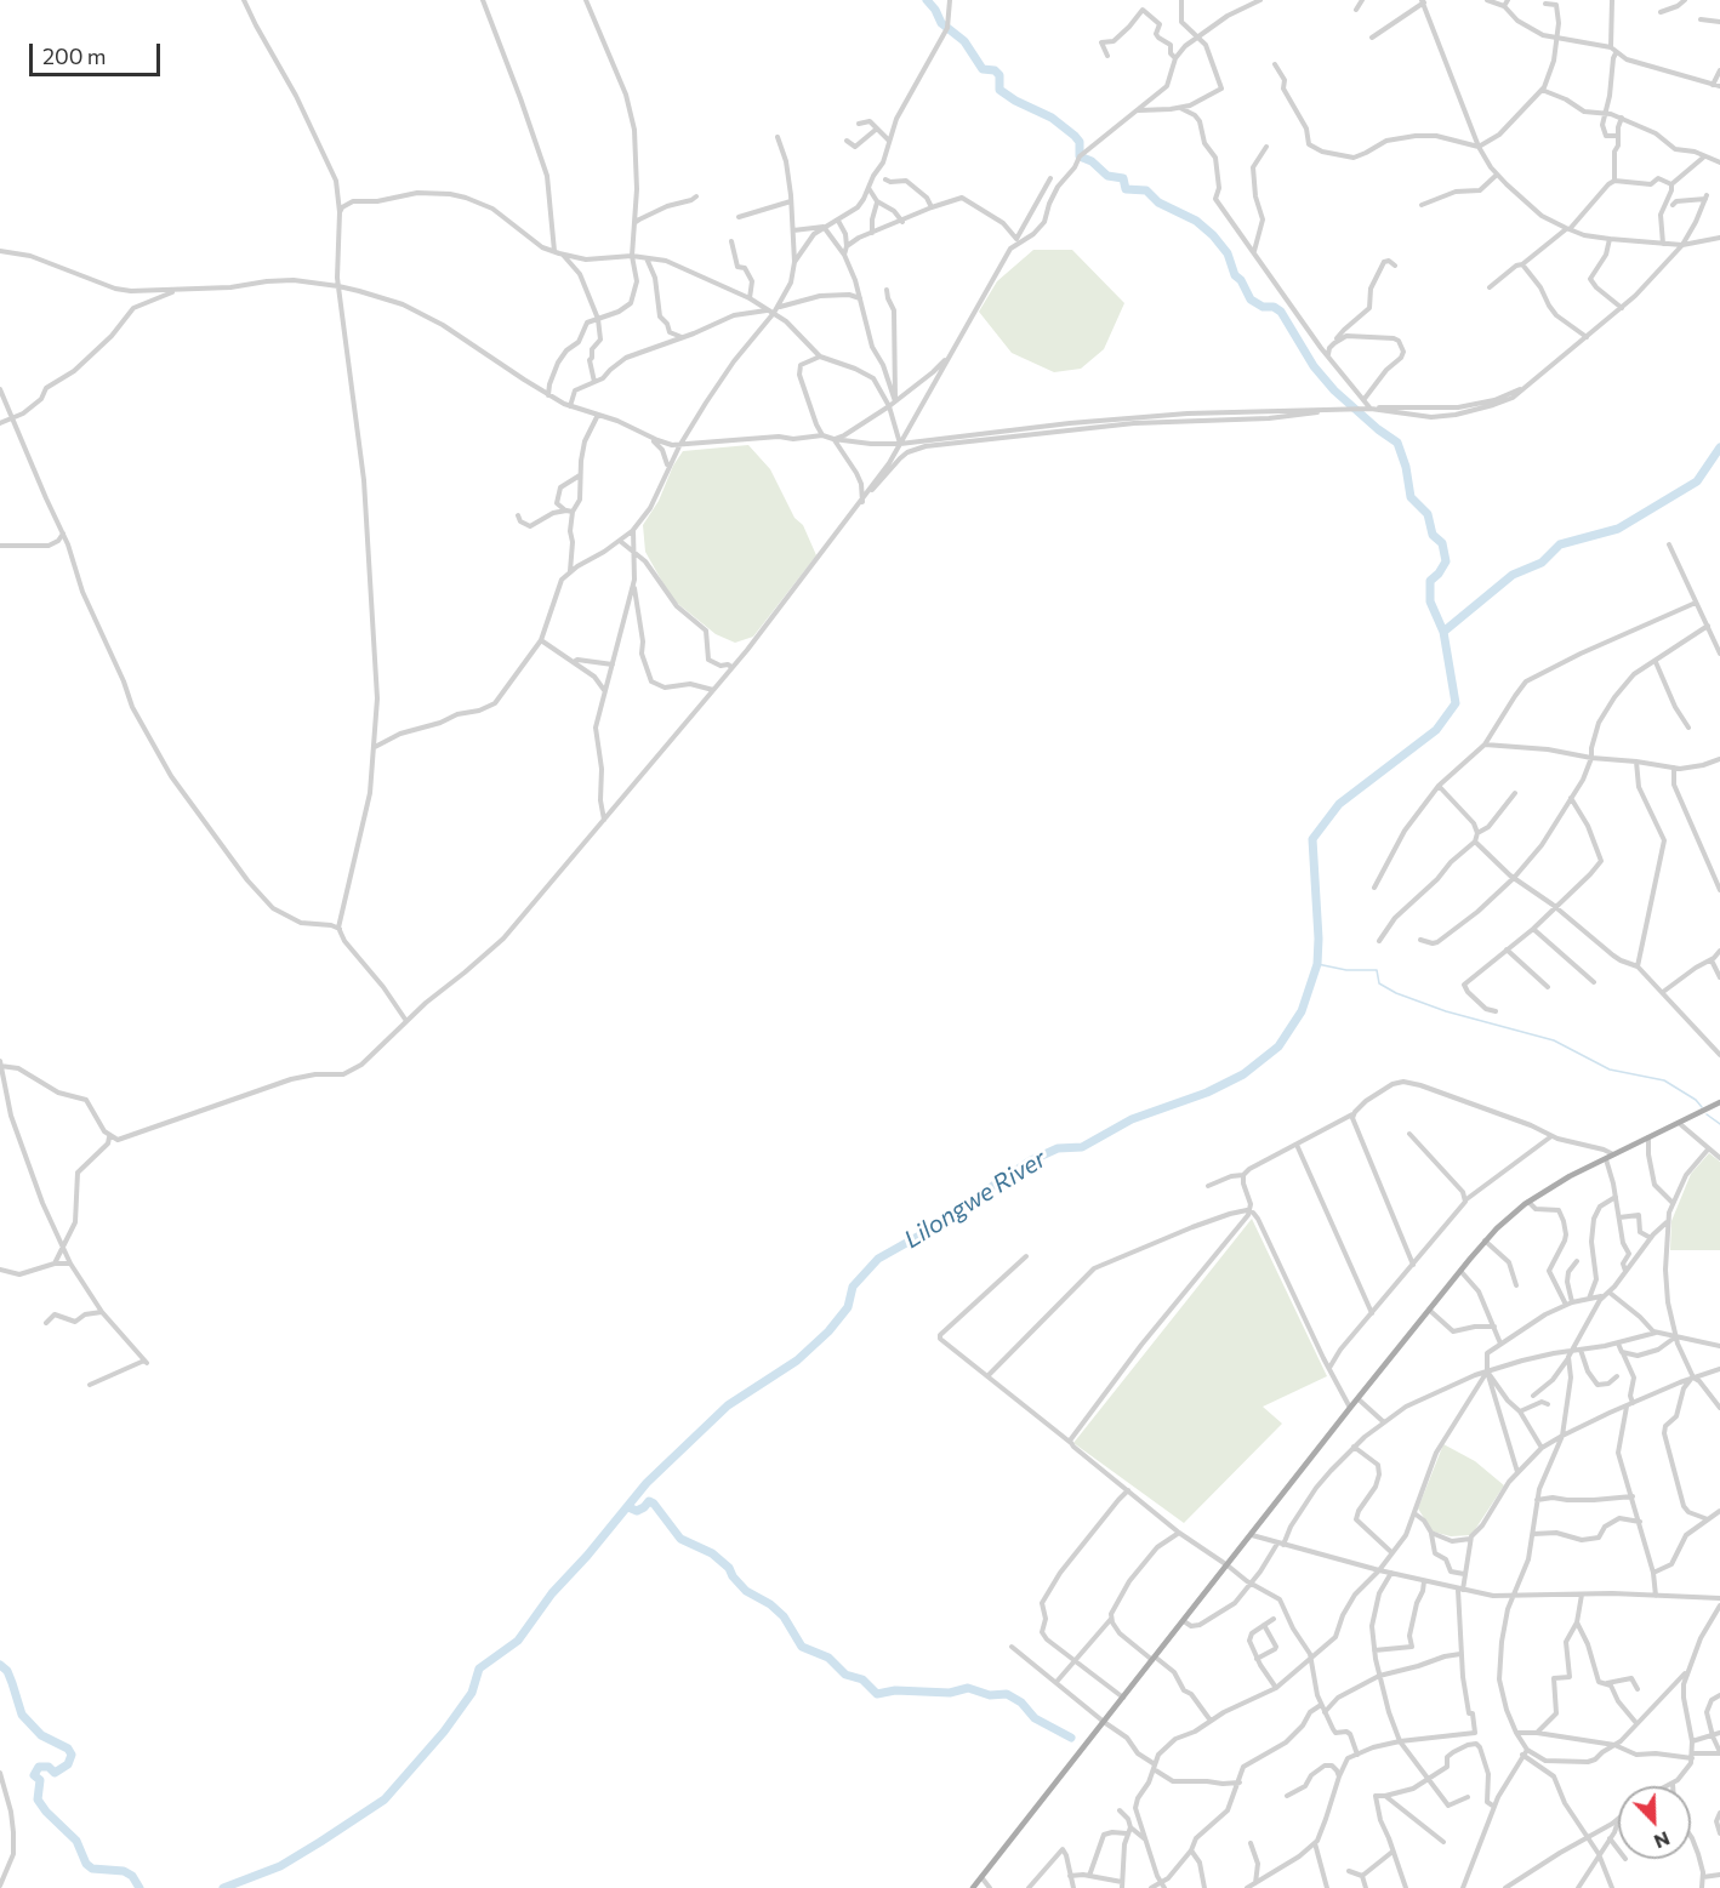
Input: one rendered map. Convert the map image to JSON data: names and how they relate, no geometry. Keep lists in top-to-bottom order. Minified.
{"water":["Lilongwe River"],"scale_bar":"200 m","north":"bottom right"}
